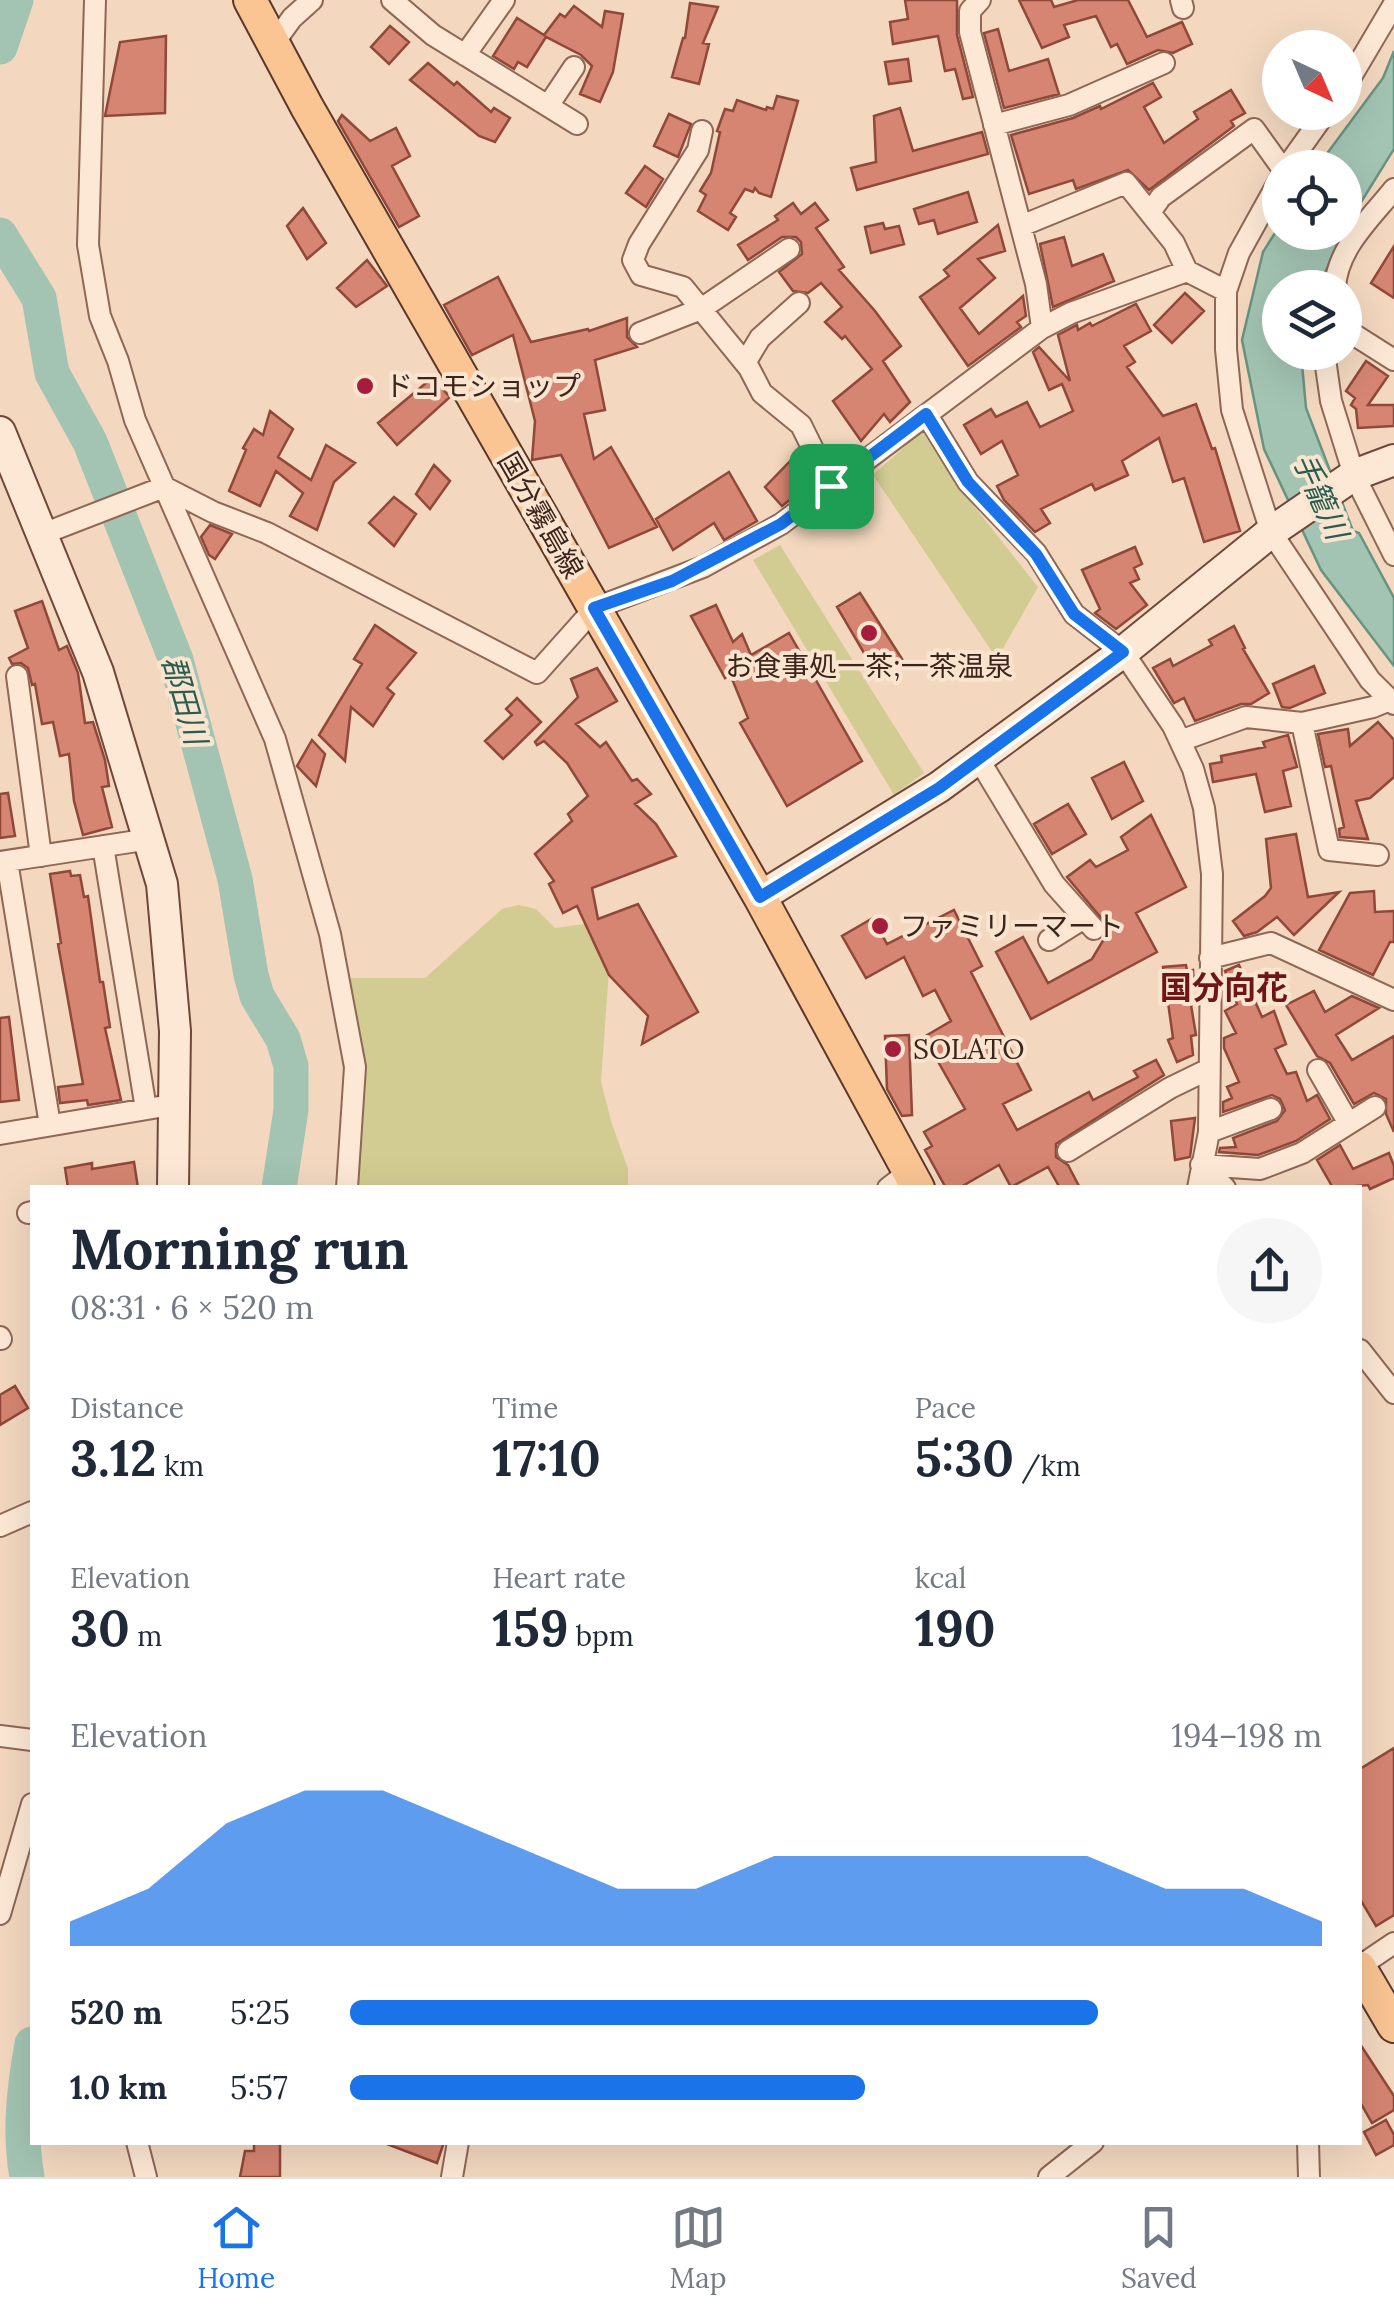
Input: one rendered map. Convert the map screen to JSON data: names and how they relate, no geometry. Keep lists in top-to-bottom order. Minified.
{"streets":{"main road":["国分霧島線"]},"districts":["国分向花"],"water":["手籠川","郡田川"],"places":["ドコモショップ","お食事処一茶;一茶温泉","ファミリーマート","SOLATO"],"north":"bottom right","page":{"heading":["Morning run","08:31 · 6 × 520 m"],"stats":[["Distance","3.12 km"],["Time","17:10"],["Pace","5:30 /km"],["Elevation","30 m"],["Heart rate","159 bpm"],["kcal","190"]],"chart":["Elevation","194–198 m"],"list":[{"name":"520 m","note":"5:25"},{"name":"1.0 km","note":"5:57"}],"tabs":["Home","Map","Saved"]}}
